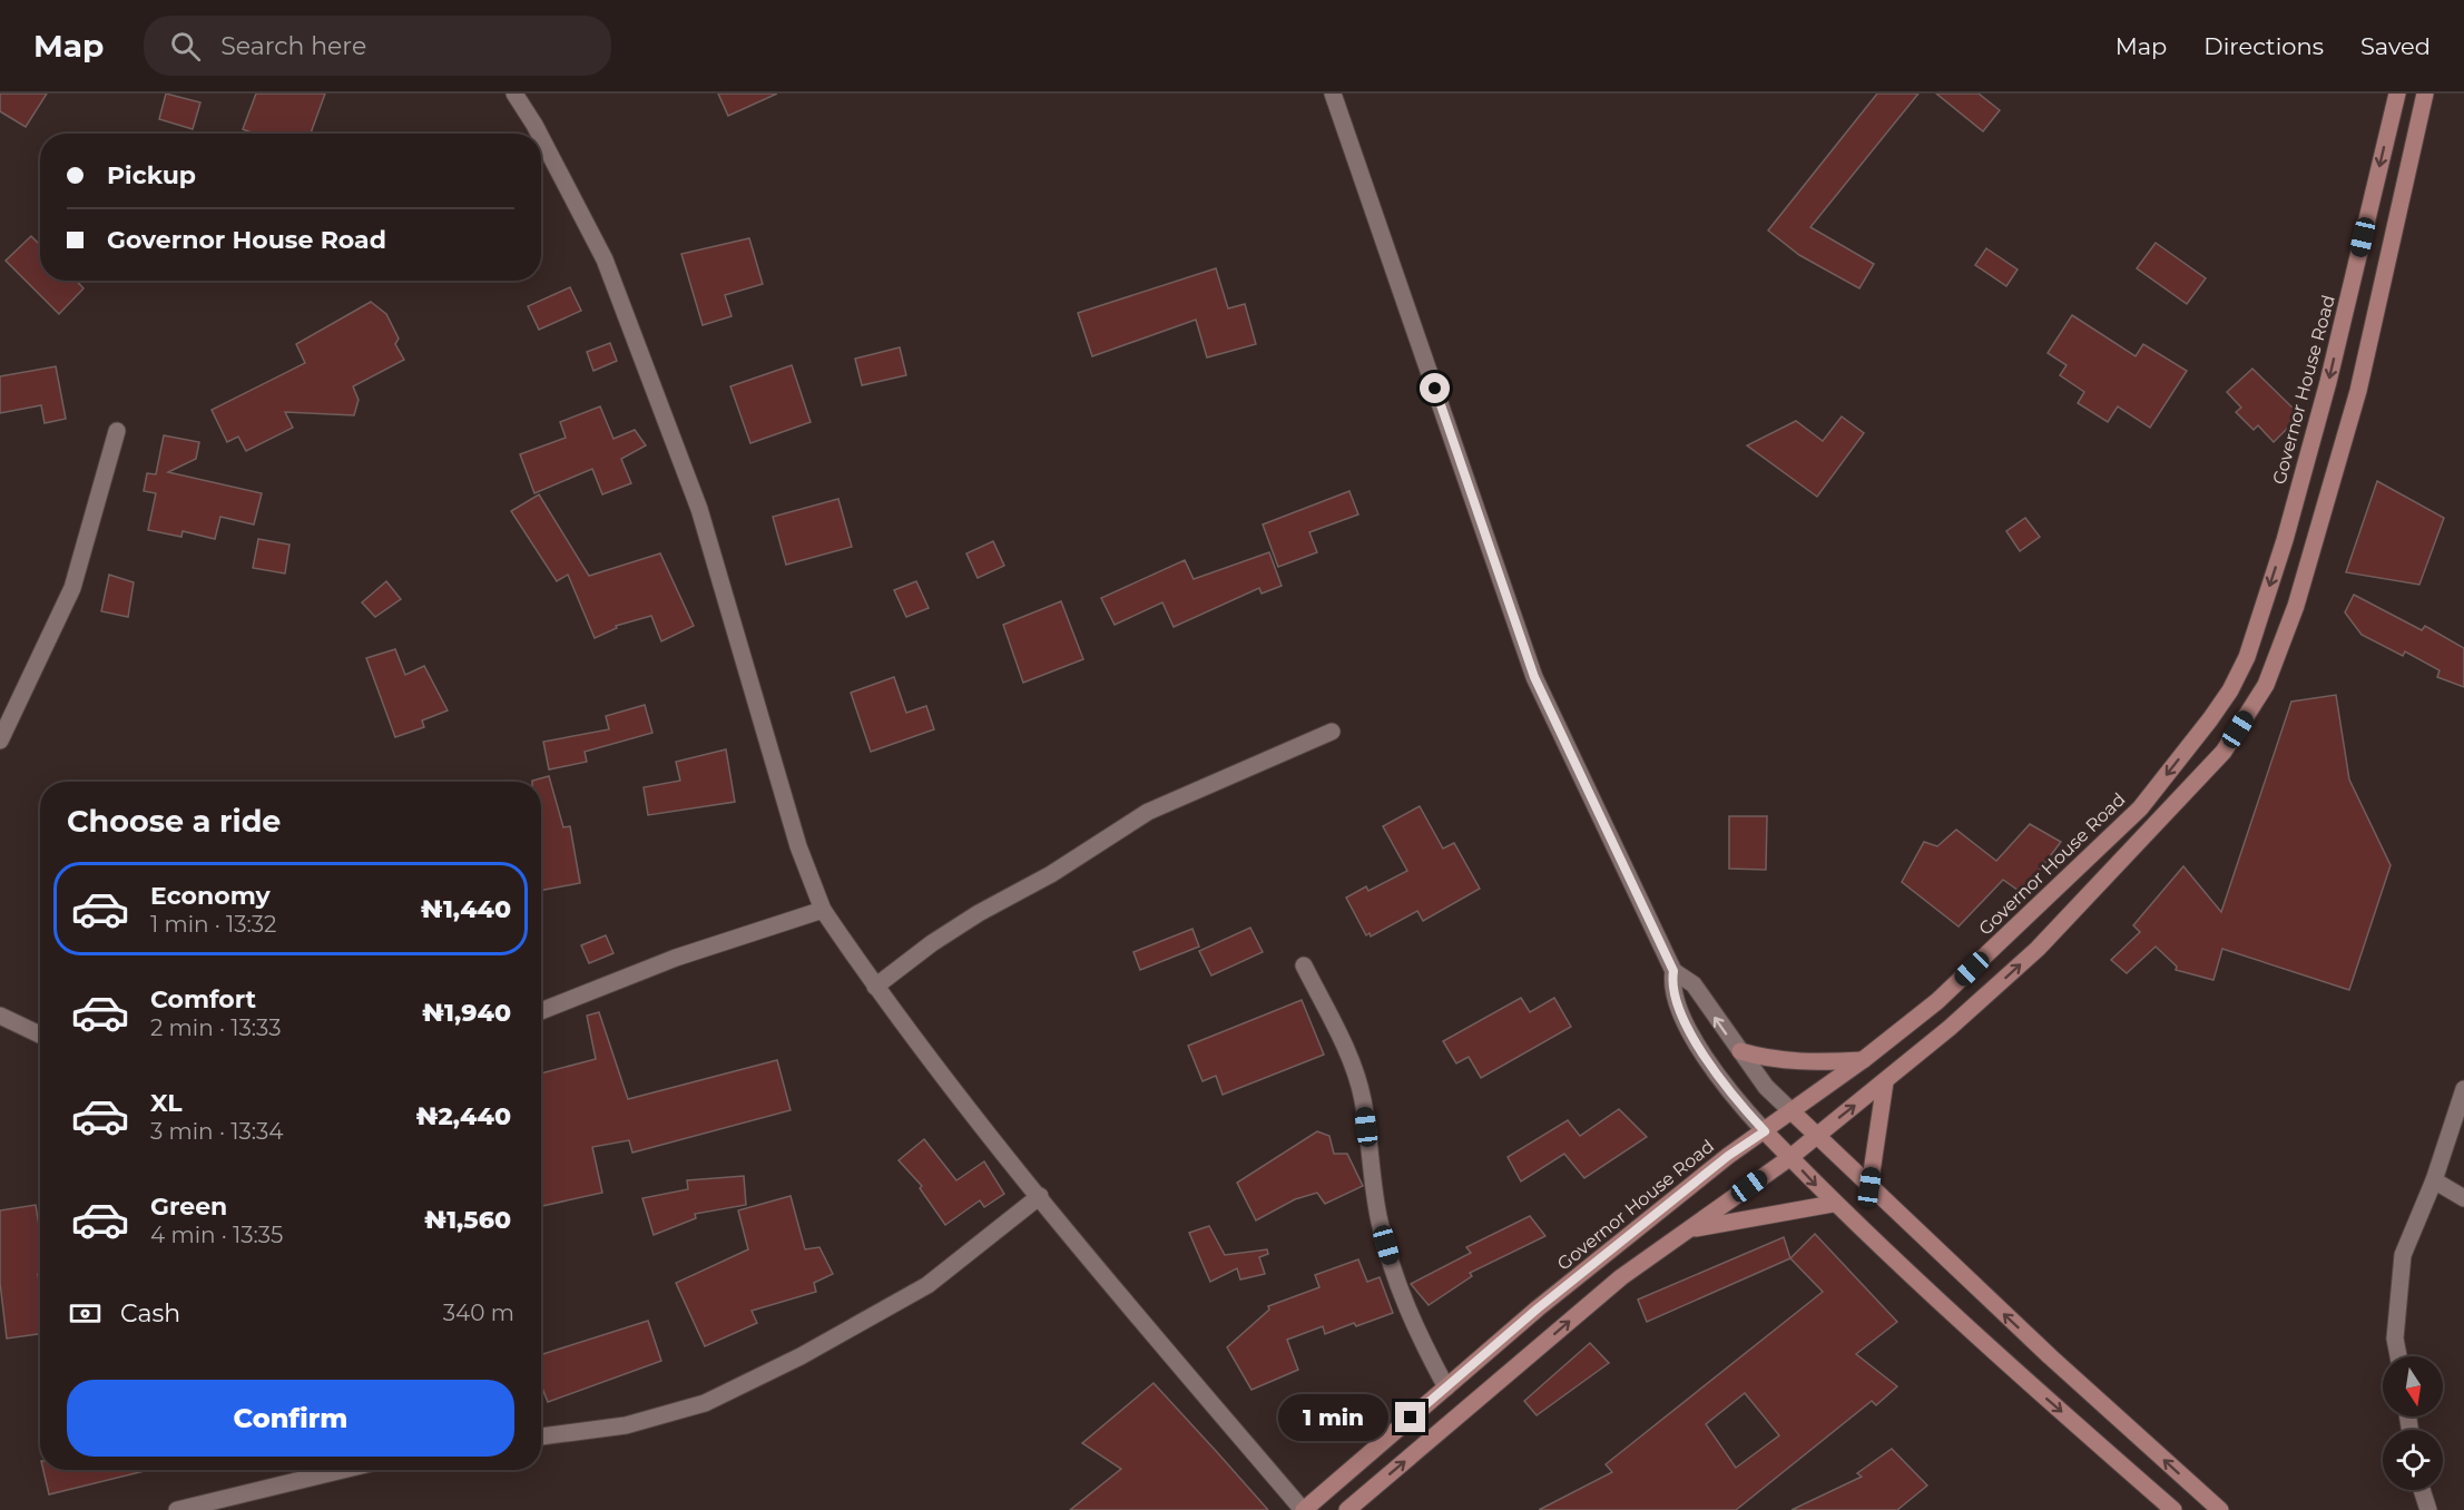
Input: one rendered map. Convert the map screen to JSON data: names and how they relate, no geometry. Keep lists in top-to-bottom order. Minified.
{"streets":{"main road":["Governor House Road"]},"north":"bottom","page":{"header":"Map","search":"Search here","nav":["Map","Directions","Saved"],"banner":["Pickup","Governor House Road"],"heading":"Choose a ride","list":[{"name":"Economy","note":"1 min · 13:32","value":"₦1,440"},{"name":"Comfort","note":"2 min · 13:33","value":"₦1,940"},{"name":"XL","note":"3 min · 13:34","value":"₦2,440"},{"name":"Green","note":"4 min · 13:35","value":"₦1,560"}],"pay":["Cash","340 m"],"buttons":"Confirm","bubble":"1 min"}}
